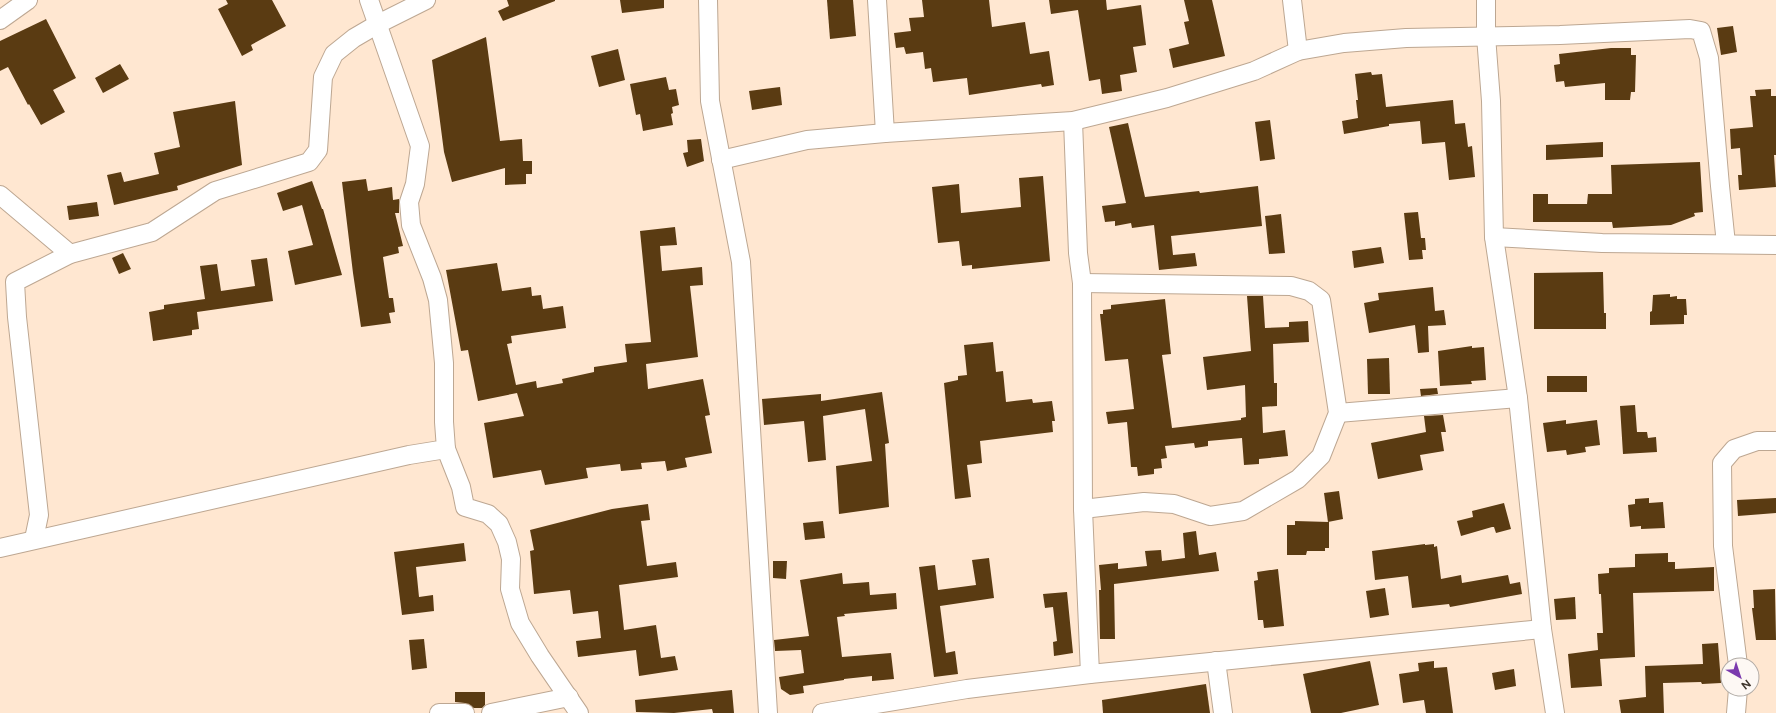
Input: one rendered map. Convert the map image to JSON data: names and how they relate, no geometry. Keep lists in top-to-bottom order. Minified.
{"north":"bottom right"}
